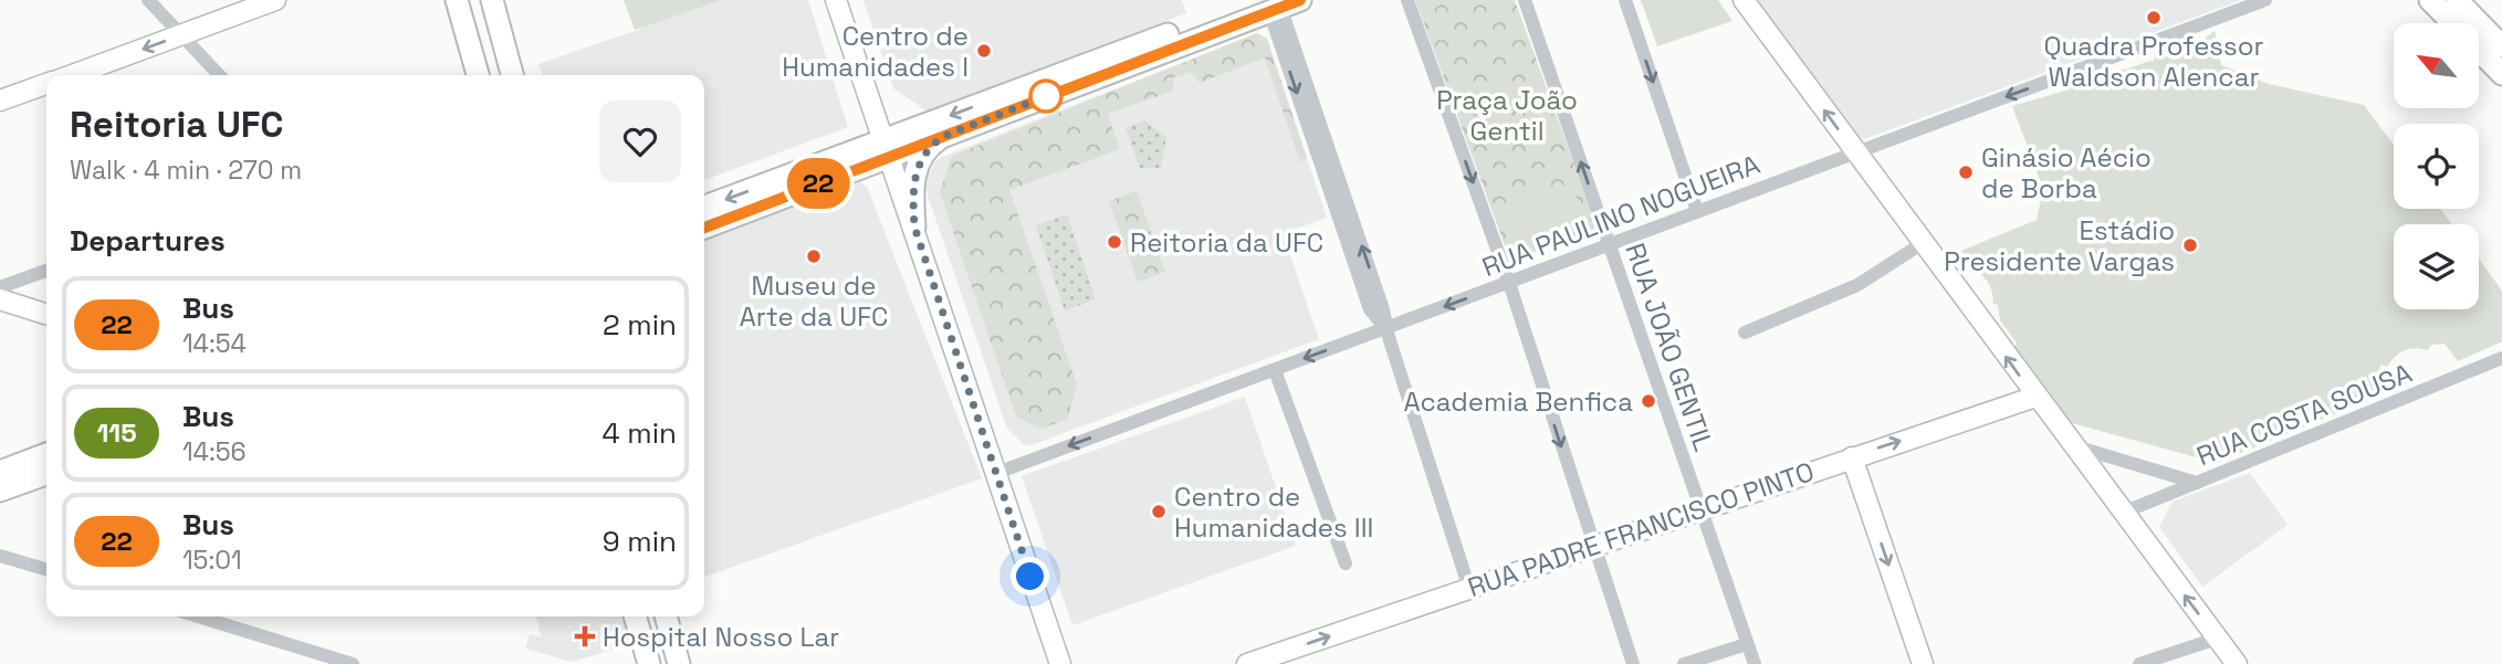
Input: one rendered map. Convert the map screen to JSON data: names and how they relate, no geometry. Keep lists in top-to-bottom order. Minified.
{"streets":{"street":["RUA PAULINO NOGUEIRA","RUA JOÃO GENTIL","RUA COSTA SOUSA","RUA PADRE FRANCISCO PINTO"]},"crossings":[["RUA PAULINO NOGUEIRA","RUA JOÃO GENTIL"],["RUA JOÃO GENTIL","RUA PADRE FRANCISCO PINTO"]],"one_way":["RUA PAULINO NOGUEIRA","RUA PADRE FRANCISCO PINTO"],"parks":["Praça João Gentil"],"places":{"other":["Quadra Professor Waldson Alencar","Centro de Humanidades I","Ginásio Aécio de Borba","Reitoria da UFC","Estádio Presidente Vargas","Museu de Arte da UFC","Academia Benfica","Centro de Humanidades III"],"health":["Hospital Nosso Lar"]},"lines":["bus line 22"],"north":"top left","page":{"on_map":"22","heading":[["Reitoria UFC","Walk · 4 min · 270 m"],"Departures"],"list":[{"mark":"22","name":"Bus","note":"14:54","value":"2 min"},{"mark":"115","name":"Bus","note":"14:56","value":"4 min"},{"mark":"22","name":"Bus","note":"15:01","value":"9 min"}]}}
